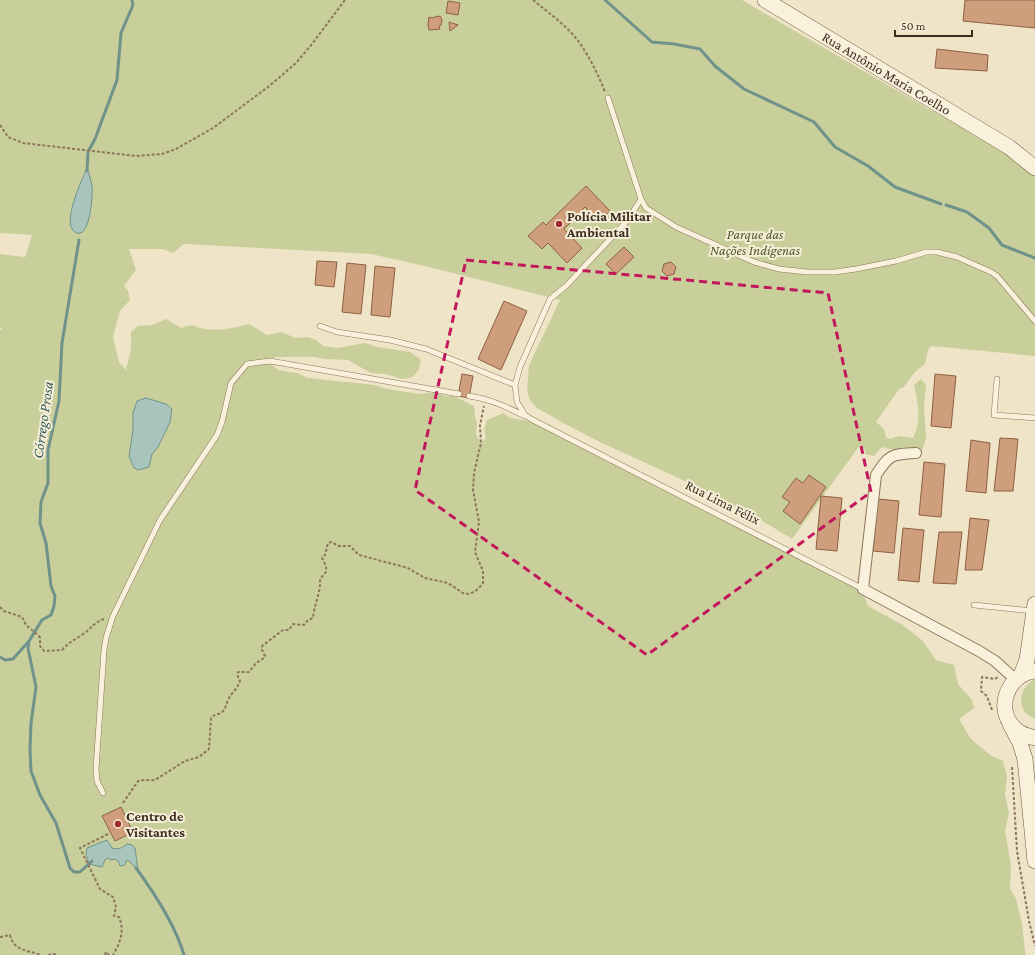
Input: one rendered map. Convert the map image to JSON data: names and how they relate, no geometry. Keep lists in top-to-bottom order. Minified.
{"streets":{"street":["Rua Antônio Maria Coelho","Rua Lima Félix"]},"water":["Córrego Prosa"],"parks":["Parque das Nações Indígenas"],"places":["Polícia Militar Ambiental","Centro de Visitantes"],"scale_bar":"50 m"}
